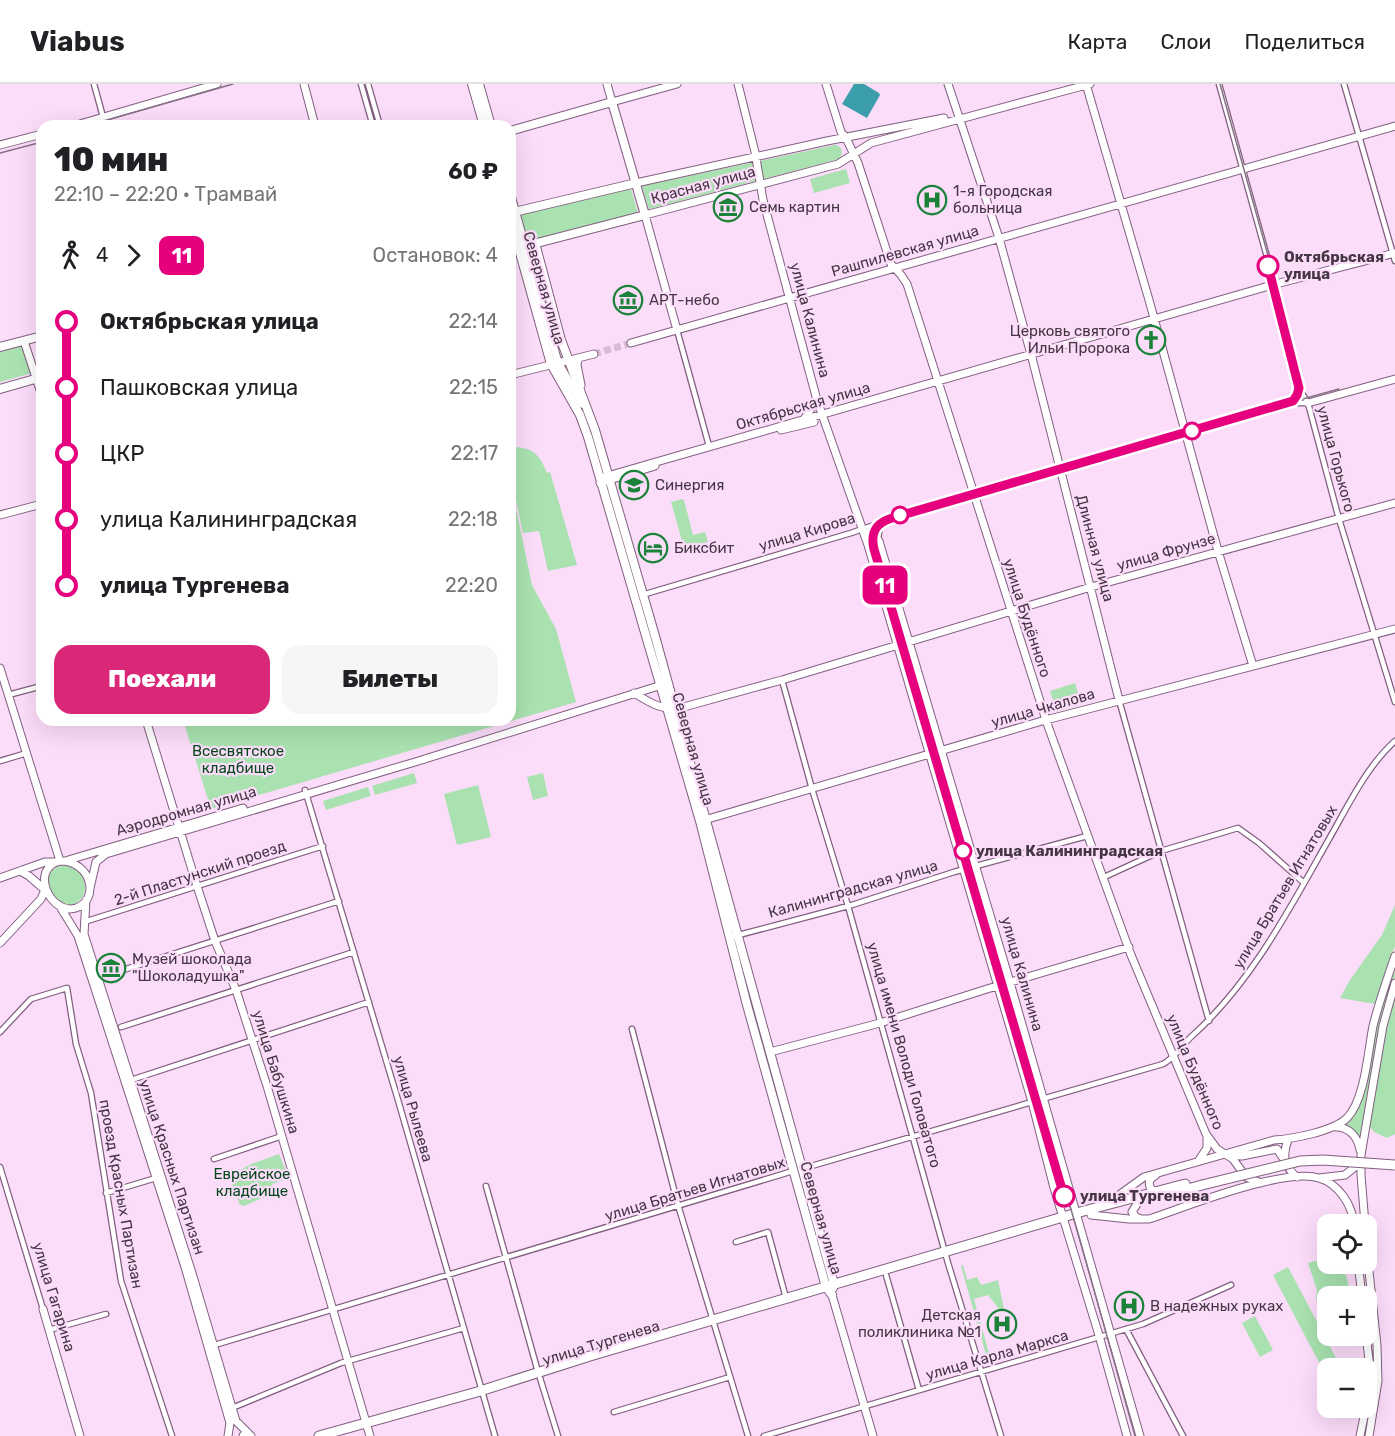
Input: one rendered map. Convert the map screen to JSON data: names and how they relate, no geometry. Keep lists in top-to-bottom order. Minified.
{"streets":{"highway":["улица Тургенева"],"main road":["Красная улица","Северная улица"],"street":["Рашпилевская улица","улица Калинина","Октябрьская улица","улица Горького","улица Кирова","Длинная улица","улица Фрунзе","улица Будённого","улица Чкалова","Аэродромная улица","2-й Пластунский проезд","улица Братьев Игнатовых","Калининградская улица","улица имени Володи Головатого","улица Бабушкина","улица Рылеева","улица Красных Партизан","проезд Красных Партизан","улица Гагарина","улица Карла Маркса"]},"crossings":[["Красная улица","Северная улица"],["Красная улица","улица Калинина"],["Красная улица","Длинная улица"],["Красная улица","улица Будённого"],["Рашпилевская улица","улица Калинина"],["Рашпилевская улица","улица Горького"],["Рашпилевская улица","Длинная улица"],["Рашпилевская улица","улица Будённого"],["Северная улица","Октябрьская улица"],["Северная улица","улица Кирова"],["Северная улица","улица Фрунзе"],["Северная улица","улица Чкалова"],["Северная улица","Аэродромная улица"],["Северная улица","улица Братьев Игнатовых"],["Северная улица","Калининградская улица"],["Северная улица","улица Тургенева"],["Северная улица","улица Карла Маркса"],["улица Калинина","Октябрьская улица"],["улица Калинина","улица Кирова"],["улица Калинина","улица Фрунзе"],["улица Калинина","улица Чкалова"],["улица Калинина","улица Братьев Игнатовых"],["улица Калинина","Калининградская улица"],["улица Калинина","улица Тургенева"],["улица Калинина","улица Карла Маркса"],["Октябрьская улица","улица Горького"],["Октябрьская улица","Длинная улица"],["Октябрьская улица","улица Будённого"],["улица Горького","улица Кирова"],["улица Горького","улица Фрунзе"],["улица Горького","улица Чкалова"],["улица Кирова","Длинная улица"],["улица Кирова","улица Будённого"],["Длинная улица","улица Фрунзе"],["Длинная улица","улица Чкалова"],["Длинная улица","улица Братьев Игнатовых"],["улица Фрунзе","улица Будённого"],["улица Фрунзе","улица имени Володи Головатого"],["улица Будённого","улица Чкалова"],["улица Будённого","улица Братьев Игнатовых"],["улица Будённого","Калининградская улица"],["улица Чкалова","улица имени Володи Головатого"],["Аэродромная улица","улица Бабушкина"],["Аэродромная улица","улица Рылеева"],["Аэродромная улица","улица Красных Партизан"],["2-й Пластунский проезд","улица Бабушкина"],["2-й Пластунский проезд","улица Рылеева"],["2-й Пластунский проезд","улица Красных Партизан"],["улица Братьев Игнатовых","улица имени Володи Головатого"],["улица Братьев Игнатовых","улица Бабушкина"],["улица Братьев Игнатовых","улица Рылеева"],["Калининградская улица","улица имени Володи Головатого"],["улица имени Володи Головатого","улица Тургенева"],["улица имени Володи Головатого","улица Карла Маркса"],["улица Бабушкина","улица Тургенева"],["улица Рылеева","улица Тургенева"]],"parks":["Всесвятское кладбище","Еврейское кладбище"],"places":{"hospital":["1-я Городская больница","В надежных руках","Детская поликлиника №1"],"museum":["Семь картин","АРТ-небо","Музей шоколада \"Шоколадушка\""],"other":["Октябрьская улица","улица Калининградская","улица Тургенева"],"church":["Церковь святого Ильи Пророка"],"school or university":["Синергия"],"hotel":["Биксбит"]},"lines":["tram line 11"],"page":{"header":"Viabus","nav":["Карта","Слои","Поделиться"],"on_map":"11","heading":["10 мин","22:10 – 22:20 · Трамвай","60 ₽"],"legs":["4","11","Остановок: 4"],"list":[{"name":"Октябрьская улица","value":"22:14"},{"name":"Пашковская улица","value":"22:15"},{"name":"ЦКР","value":"22:17"},{"name":"улица Калининградская","value":"22:18"},{"name":"улица Тургенева","value":"22:20"}],"buttons":["Поехали","Билеты"],"map_buttons":["+","−"]}}
